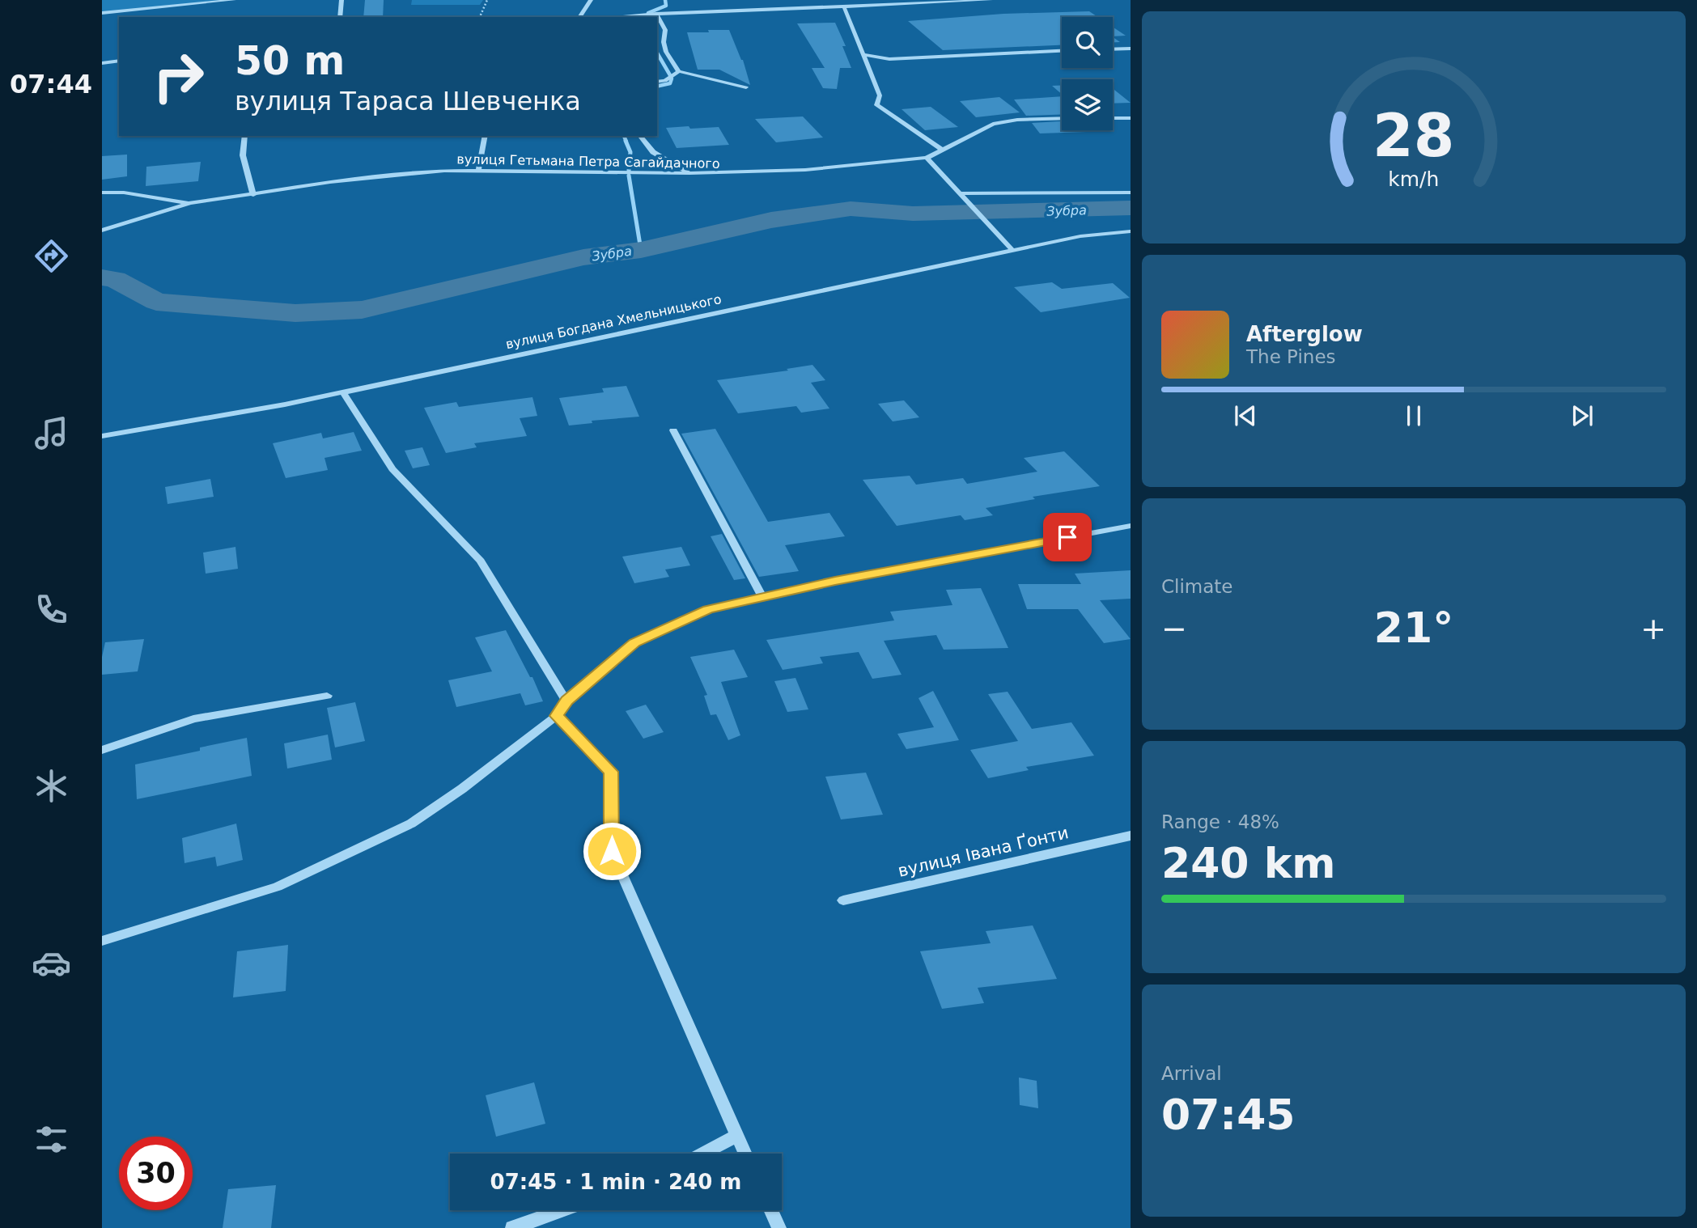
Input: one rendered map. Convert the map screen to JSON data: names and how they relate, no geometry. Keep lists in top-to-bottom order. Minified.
{"streets":{"street":["вулиця Гетьмана Петра Сагайдачного","вулиця Богдана Хмельницького","вулиця Івана Ґонти"]},"water":["Зубра"],"page":{"tabs":"07:44","turn":["50 m","вулиця Тараса Шевченка"],"song":["Afterglow","The Pines"],"tile":["Climate",["Range · 48%","240 km"],["Arrival","07:45"]],"heat":["−","21°","+"],"limit":"30","trip":"07:45 · 1 min · 240 m","gauge":["28","km/h"]}}
